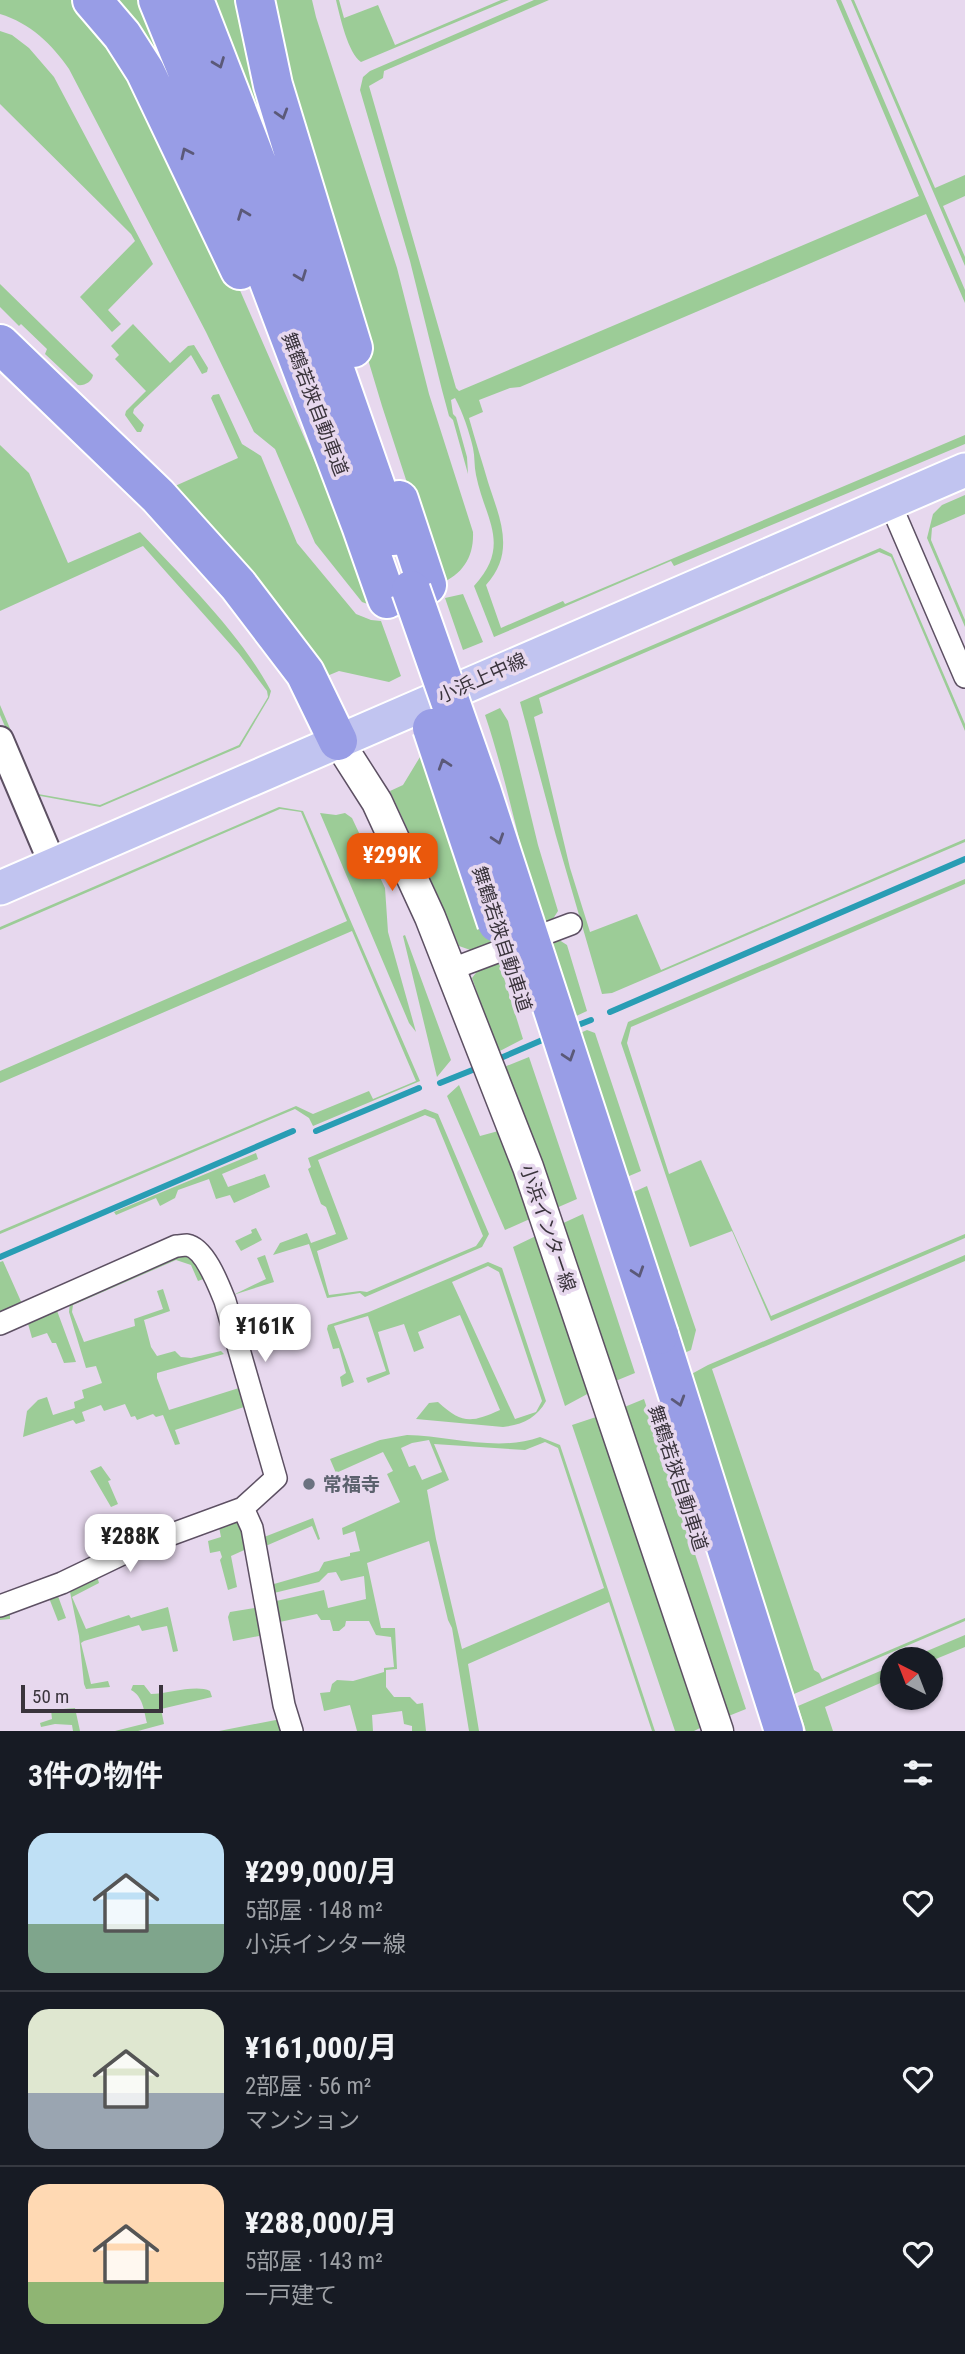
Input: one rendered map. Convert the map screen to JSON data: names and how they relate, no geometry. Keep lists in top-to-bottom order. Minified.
{"streets":{"highway":["舞鶴若狭自動車道"],"main road":["小浜上中線","小浜インター線"]},"crossings":[["小浜上中線","小浜インター線"]],"places":["常福寺"],"scale_bar":"50 m","north":"top left","page":{"price":["¥299K","¥161K","¥288K"],"scale":"50 m","heading":"3件の物件","list":[{"name":"¥299,000/月","note":"5部屋 · 148 m² · 小浜インター線"},{"name":"¥161,000/月","note":"2部屋 · 56 m² · マンション"},{"name":"¥288,000/月","note":"5部屋 · 143 m² · 一戸建て"}]}}
